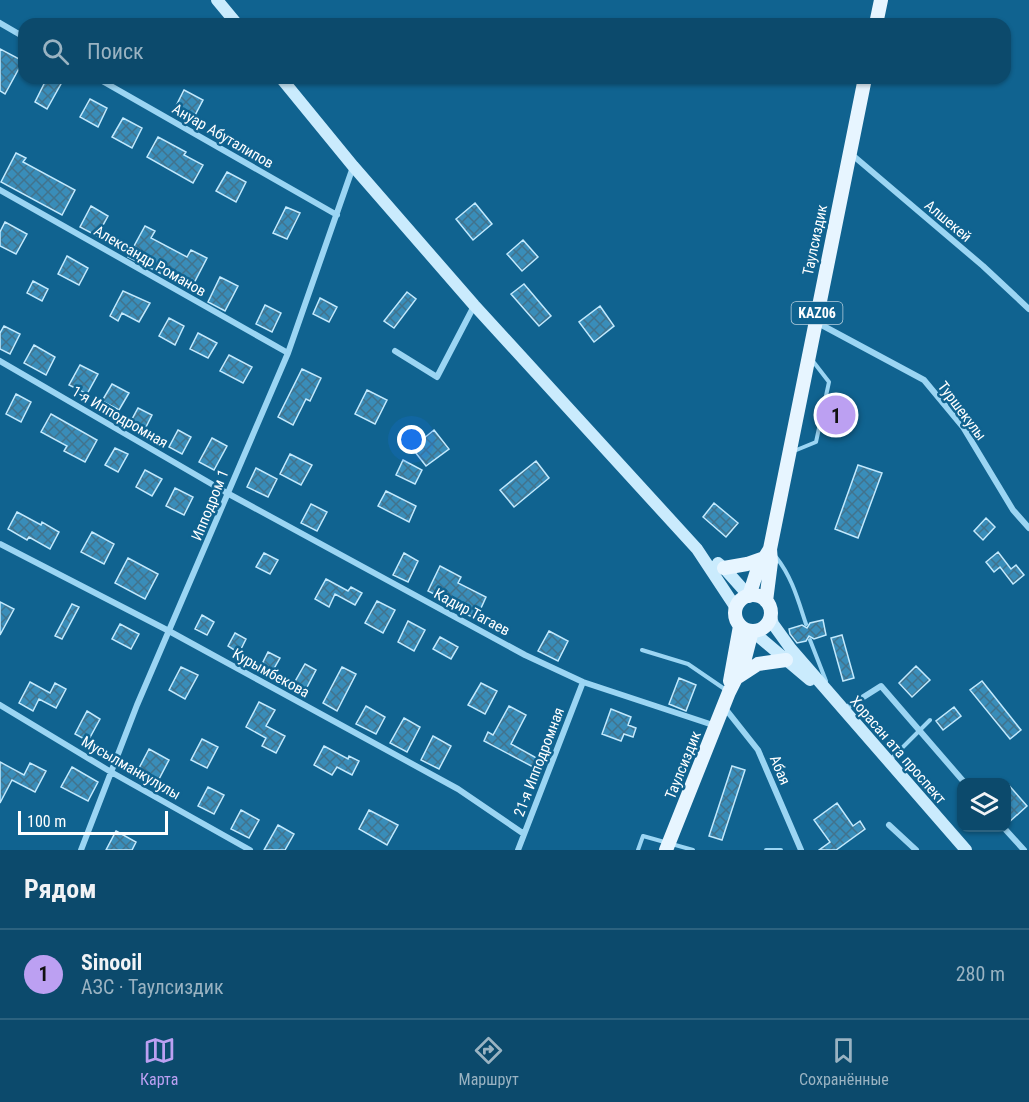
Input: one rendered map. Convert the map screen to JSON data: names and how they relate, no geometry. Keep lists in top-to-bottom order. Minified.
{"streets":{"main road":["Таулсиздик","KAZ06","Хорасан ата проспект"],"street":["Ануар Абуталипов","Алшекей","Александр Романов","Туршекулы","1-я Ипподромная","Ипподром 1","Кадир Тагаев","Курымбекова","21-я Ипподромная","Мусылманкулулы","Абая"]},"crossings":[["Ануар Абуталипов","Ипподром 1"],["Алшекей","Таулсиздик"],["Таулсиздик","Туршекулы"],["Таулсиздик","Кадир Тагаев"],["Таулсиздик","Хорасан ата проспект"],["Таулсиздик","Абая"],["Александр Романов","Ипподром 1"],["1-я Ипподромная","Ипподром 1"],["1-я Ипподромная","Кадир Тагаев"],["Ипподром 1","Кадир Тагаев"],["Ипподром 1","Курымбекова"],["Ипподром 1","Мусылманкулулы"],["Кадир Тагаев","21-я Ипподромная"],["Курымбекова","21-я Ипподромная"]],"scale_bar":"100 m","page":{"search":"Поиск","pins":"1","scale":"100 m","heading":"Рядом","list":[{"mark":"1","name":"Sinooil","note":"АЗС · Таулсиздик","value":"280 m"}],"nav":["Карта","Маршрут","Сохранённые"]}}
